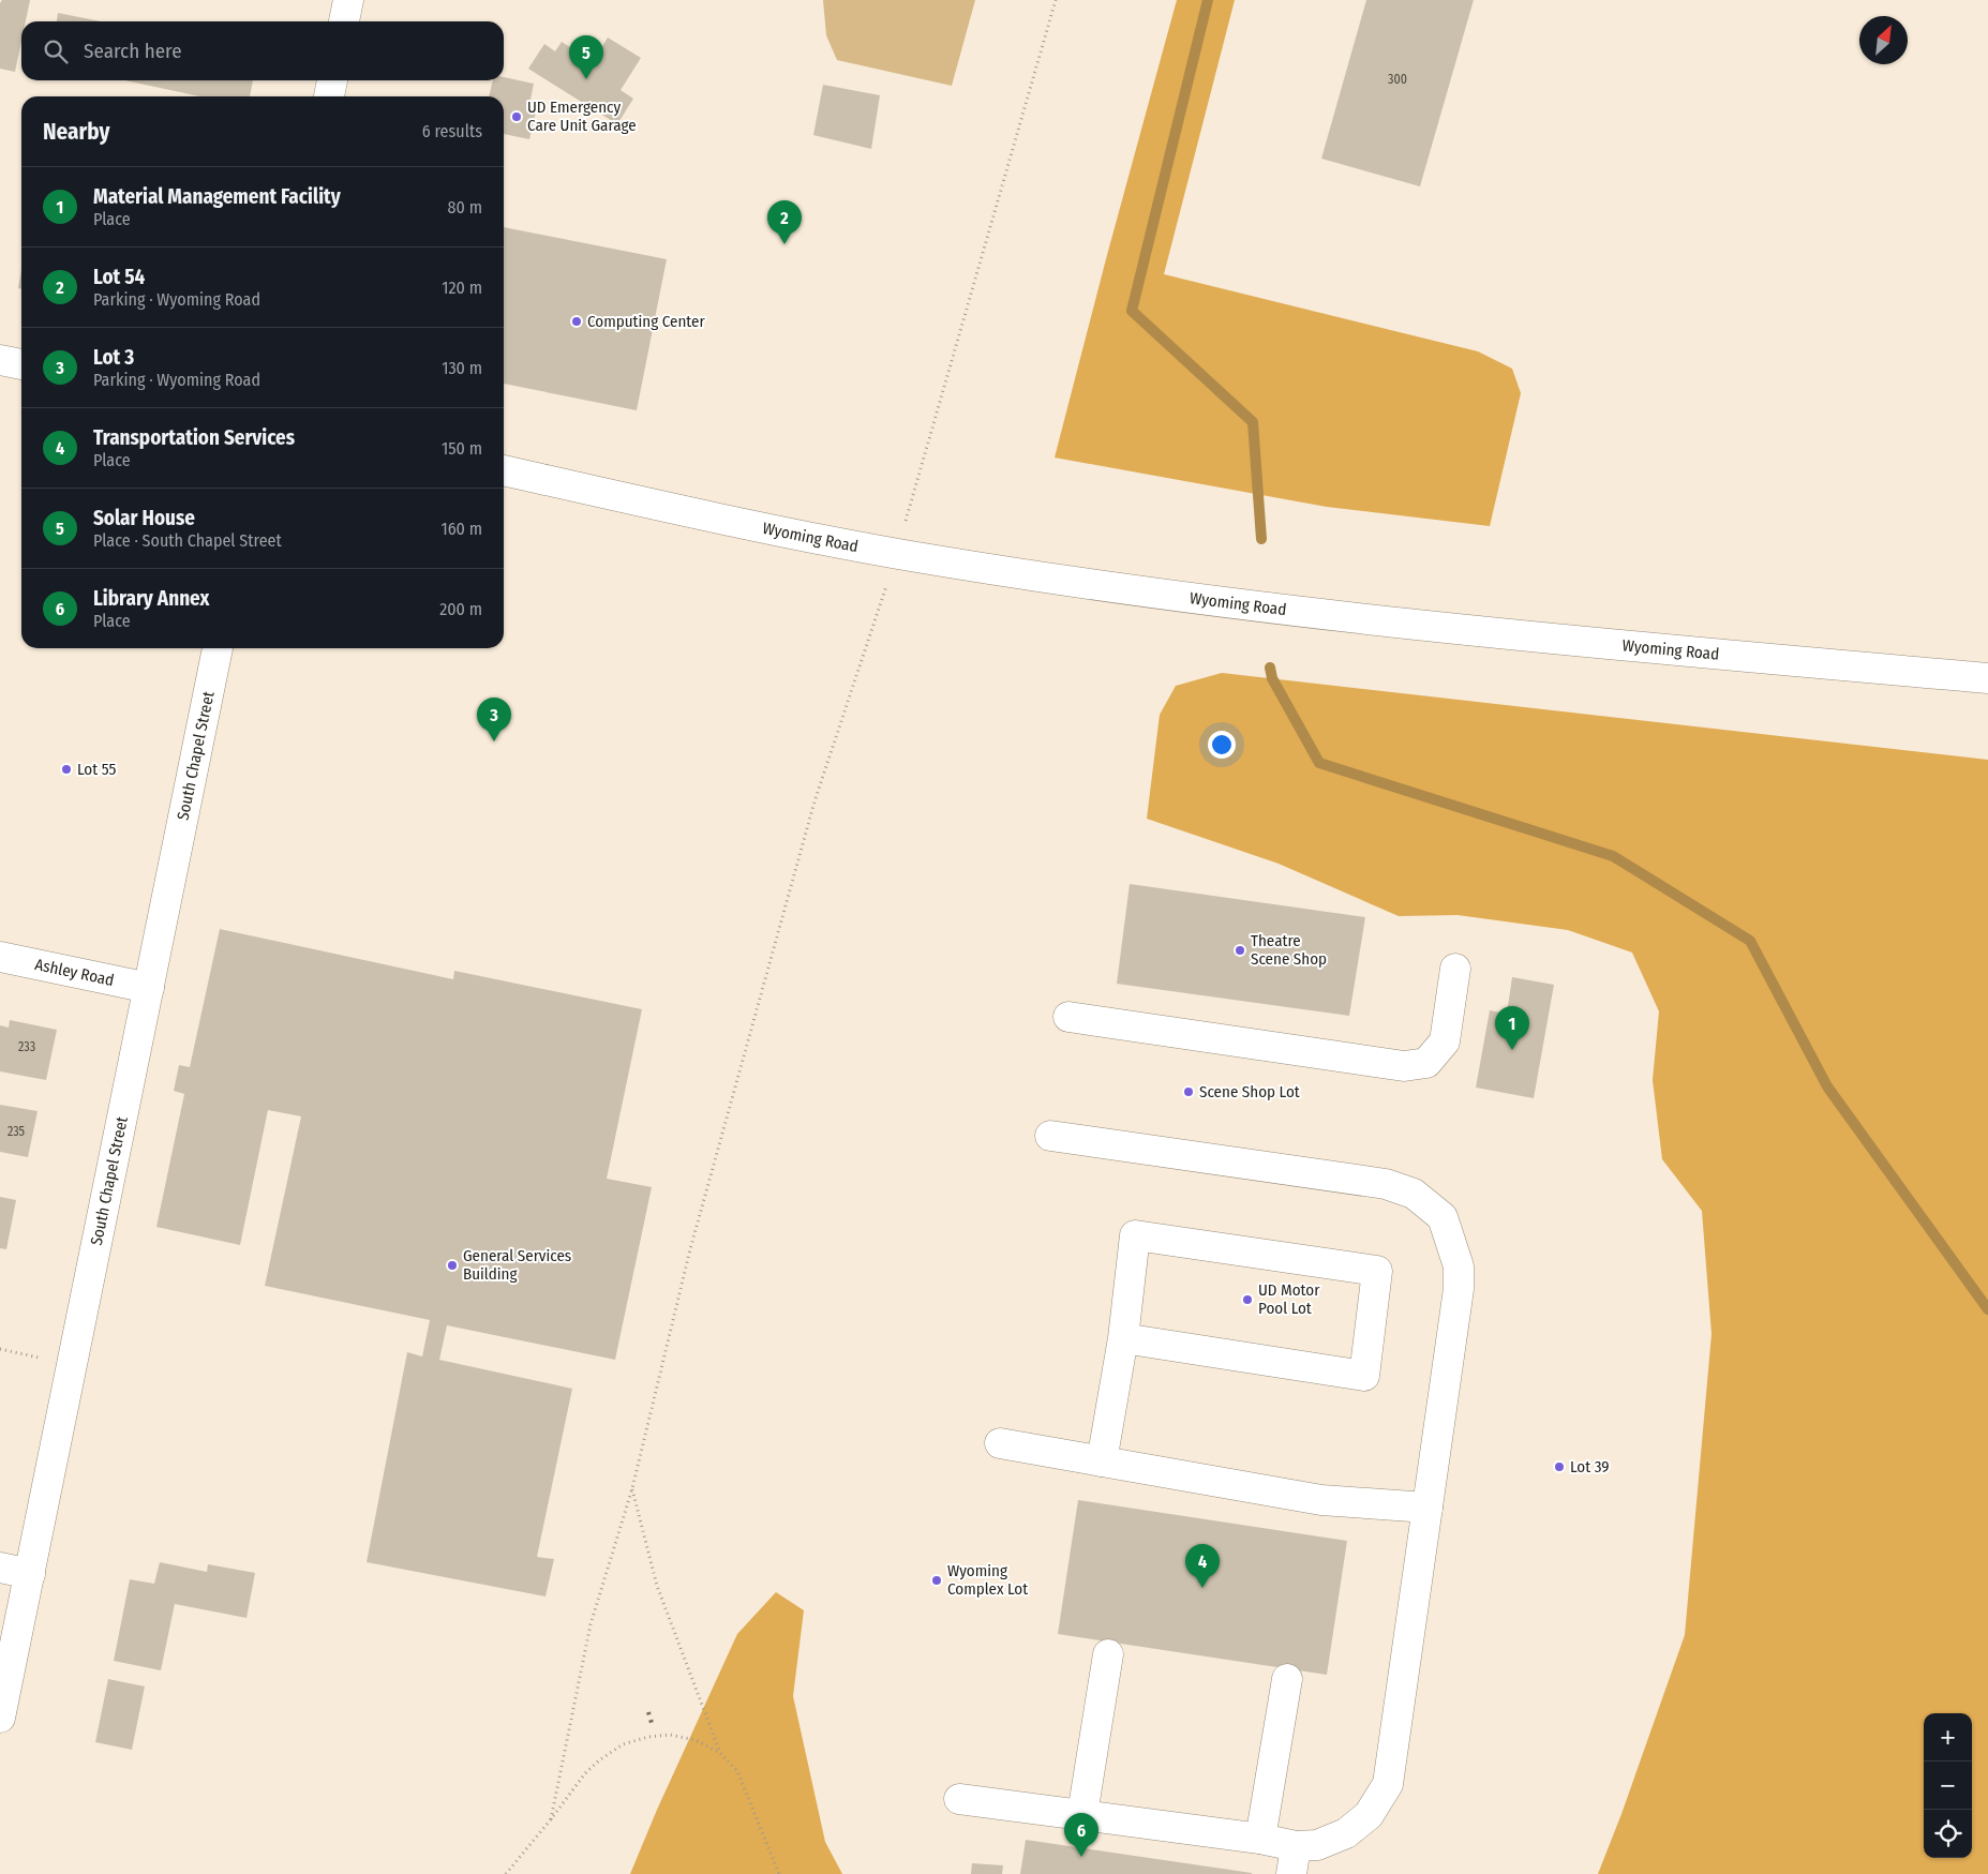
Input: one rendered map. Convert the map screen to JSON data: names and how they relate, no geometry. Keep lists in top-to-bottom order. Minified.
{"streets":{"street":["Wyoming Road","South Chapel Street","Ashley Road"]},"crossings":[["South Chapel Street","Ashley Road"]],"places":["UD Emergency Care Unit Garage","Computing Center","Lot 55","Theatre Scene Shop","Scene Shop Lot","General Services Building","UD Motor Pool Lot","Lot 39","Wyoming Complex Lot"],"house_numbers":["300","233","235"],"north":"top right","page":{"search":"Search here","pins":["5","2","3","1","4","6"],"heading":["Nearby","6 results"],"list":[{"mark":"1","name":"Material Management Facility","note":"Place","value":"80 m"},{"mark":"2","name":"Lot 54","note":"Parking · Wyoming Road","value":"120 m"},{"mark":"3","name":"Lot 3","note":"Parking · Wyoming Road","value":"130 m"},{"mark":"4","name":"Transportation Services","note":"Place","value":"150 m"},{"mark":"5","name":"Solar House","note":"Place · South Chapel Street","value":"160 m"},{"mark":"6","name":"Library Annex","note":"Place","value":"200 m"}],"map_buttons":["+","−"]}}
